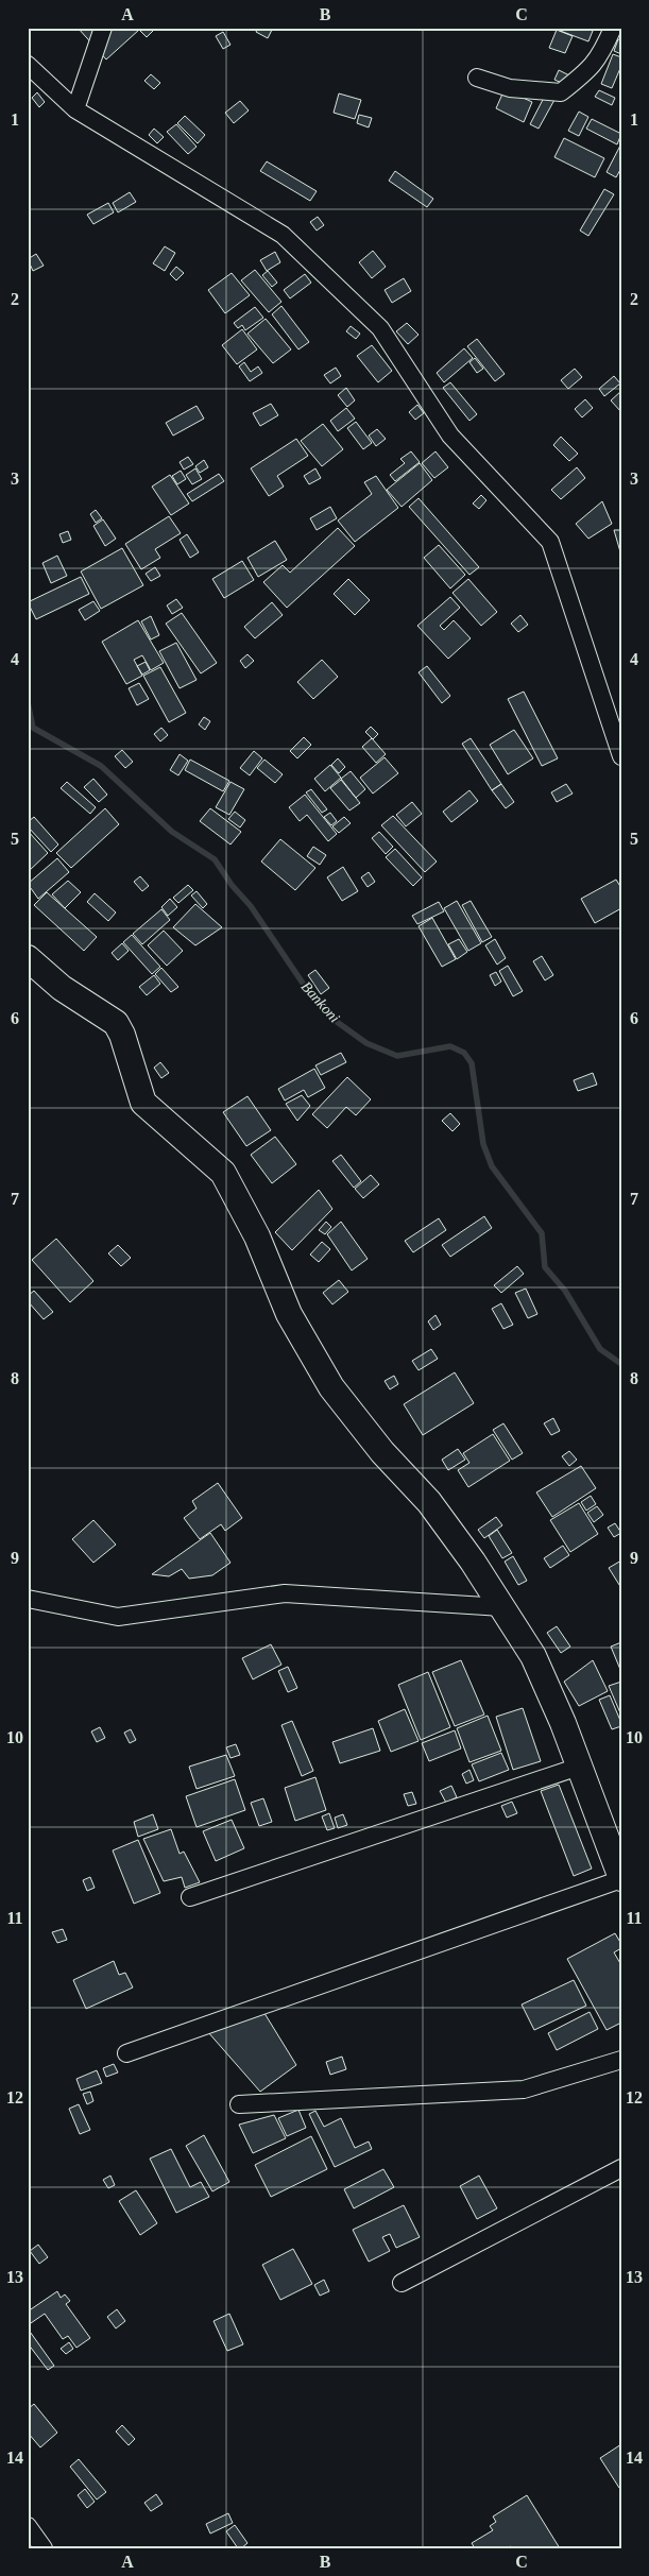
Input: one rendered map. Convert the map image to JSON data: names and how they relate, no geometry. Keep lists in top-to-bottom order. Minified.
{"water":["Bankoni"],"grid":{"columns":["A","B","C"],"rows":["1","2","3","4","5","6","7","8","9","10","11","12","13","14"]}}
